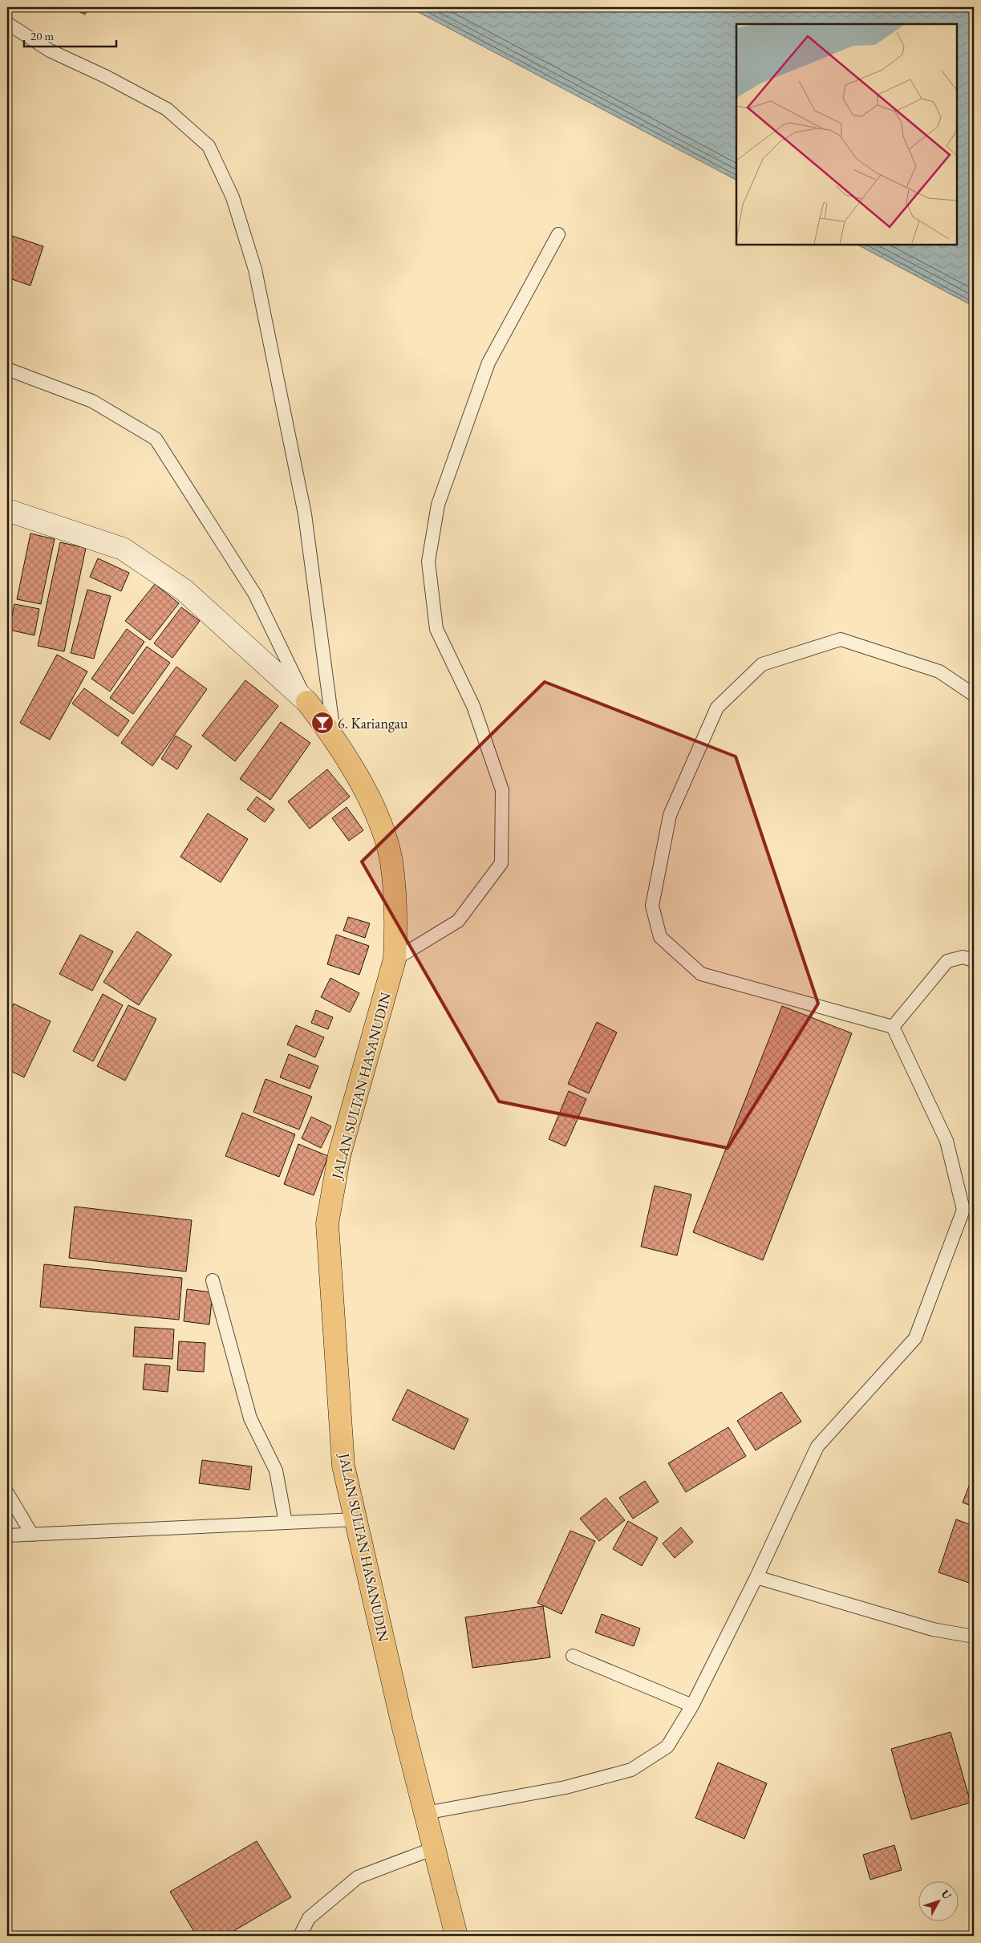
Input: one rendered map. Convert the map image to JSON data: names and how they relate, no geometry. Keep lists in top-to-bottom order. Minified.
{"streets":{"main road":["JALAN SULTAN HASANUDIN"]},"places":{"bar":["6. Kariangau"]},"scale_bar":"20 m","north":"top right"}
